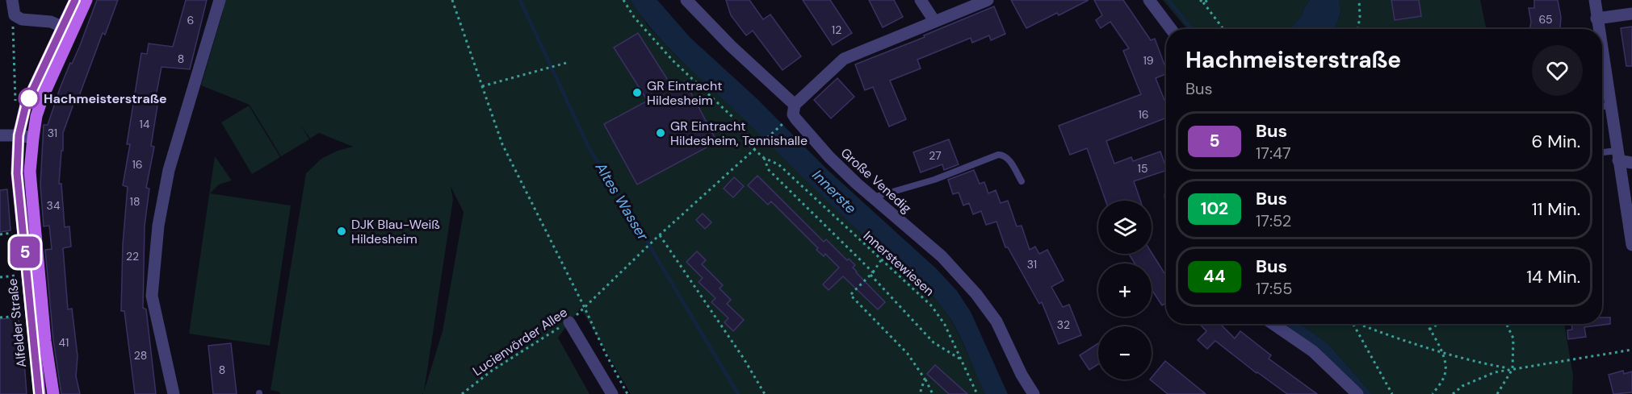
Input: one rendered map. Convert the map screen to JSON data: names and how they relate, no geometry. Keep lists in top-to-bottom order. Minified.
{"streets":{"main road":["Alfelder Straße"],"street":["Große Venedig"],"path":["Innerstewiesen","Lucienvörder Allee"]},"crossings":[["Innerstewiesen","Lucienvörder Allee"]],"water":["Innerste","Altes Wasser"],"places":["GR Eintracht Hildesheim","Hachmeisterstraße","GR Eintracht Hildesheim, Tennishalle","DJK Blau-Weiß Hildesheim"],"lines":["bus line 5"],"house_numbers":["65","6","12","8","19","16","14","31","27","16","15","18","34","22","31","32","41","28","8"],"page":{"on_map":"5","heading":["Hachmeisterstraße","Bus"],"list":[{"mark":"5","name":"Bus","note":"17:47","value":"6 Min."},{"mark":"102","name":"Bus","note":"17:52","value":"11 Min."},{"mark":"44","name":"Bus","note":"17:55","value":"14 Min."}],"map_buttons":["+","−"]}}
